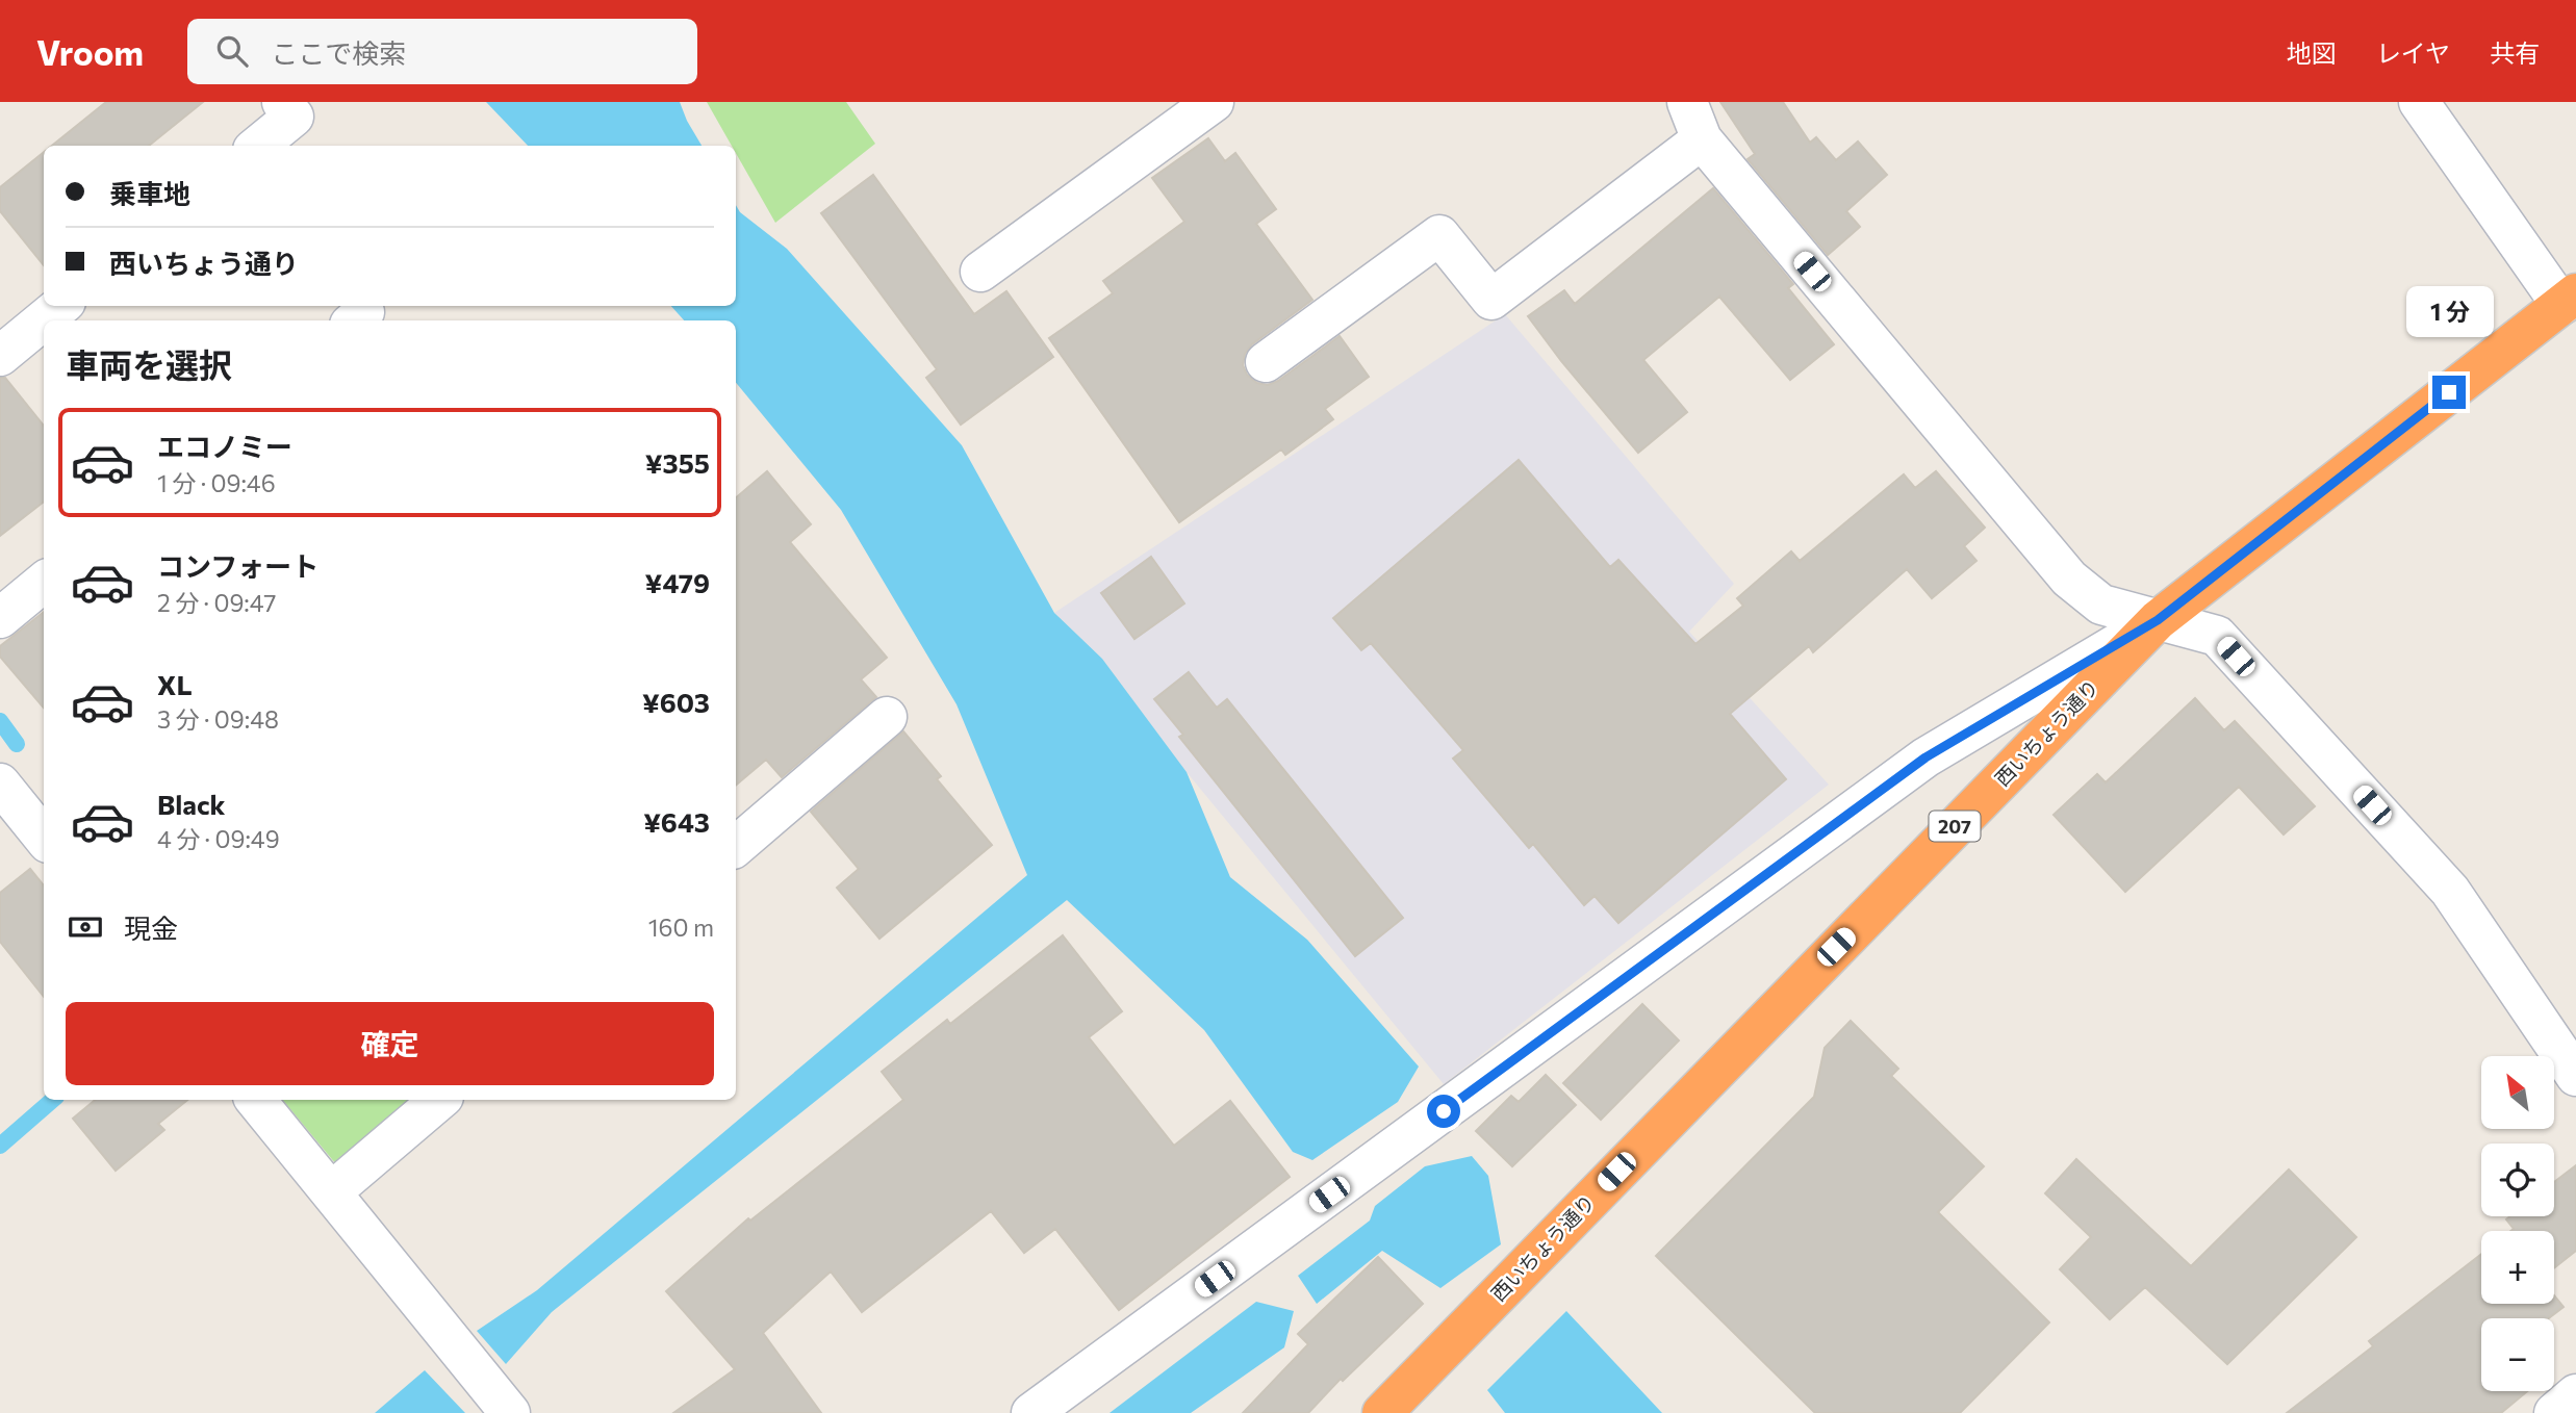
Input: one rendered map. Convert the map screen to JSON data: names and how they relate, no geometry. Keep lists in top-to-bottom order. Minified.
{"streets":{"highway":["西いちょう通り","207"]},"north":"top left","page":{"header":"Vroom","search":"ここで検索","nav":["地図","レイヤ","共有"],"banner":["乗車地","西いちょう通り"],"bubble":"1 分","heading":"車両を選択","list":[{"name":"エコノミー","note":"1 分 · 09:46","value":"¥355"},{"name":"コンフォート","note":"2 分 · 09:47","value":"¥479"},{"name":"XL","note":"3 分 · 09:48","value":"¥603"},{"name":"Black","note":"4 分 · 09:49","value":"¥643"}],"pay":["現金","160 m"],"buttons":"確定","map_buttons":["+","−"]}}
